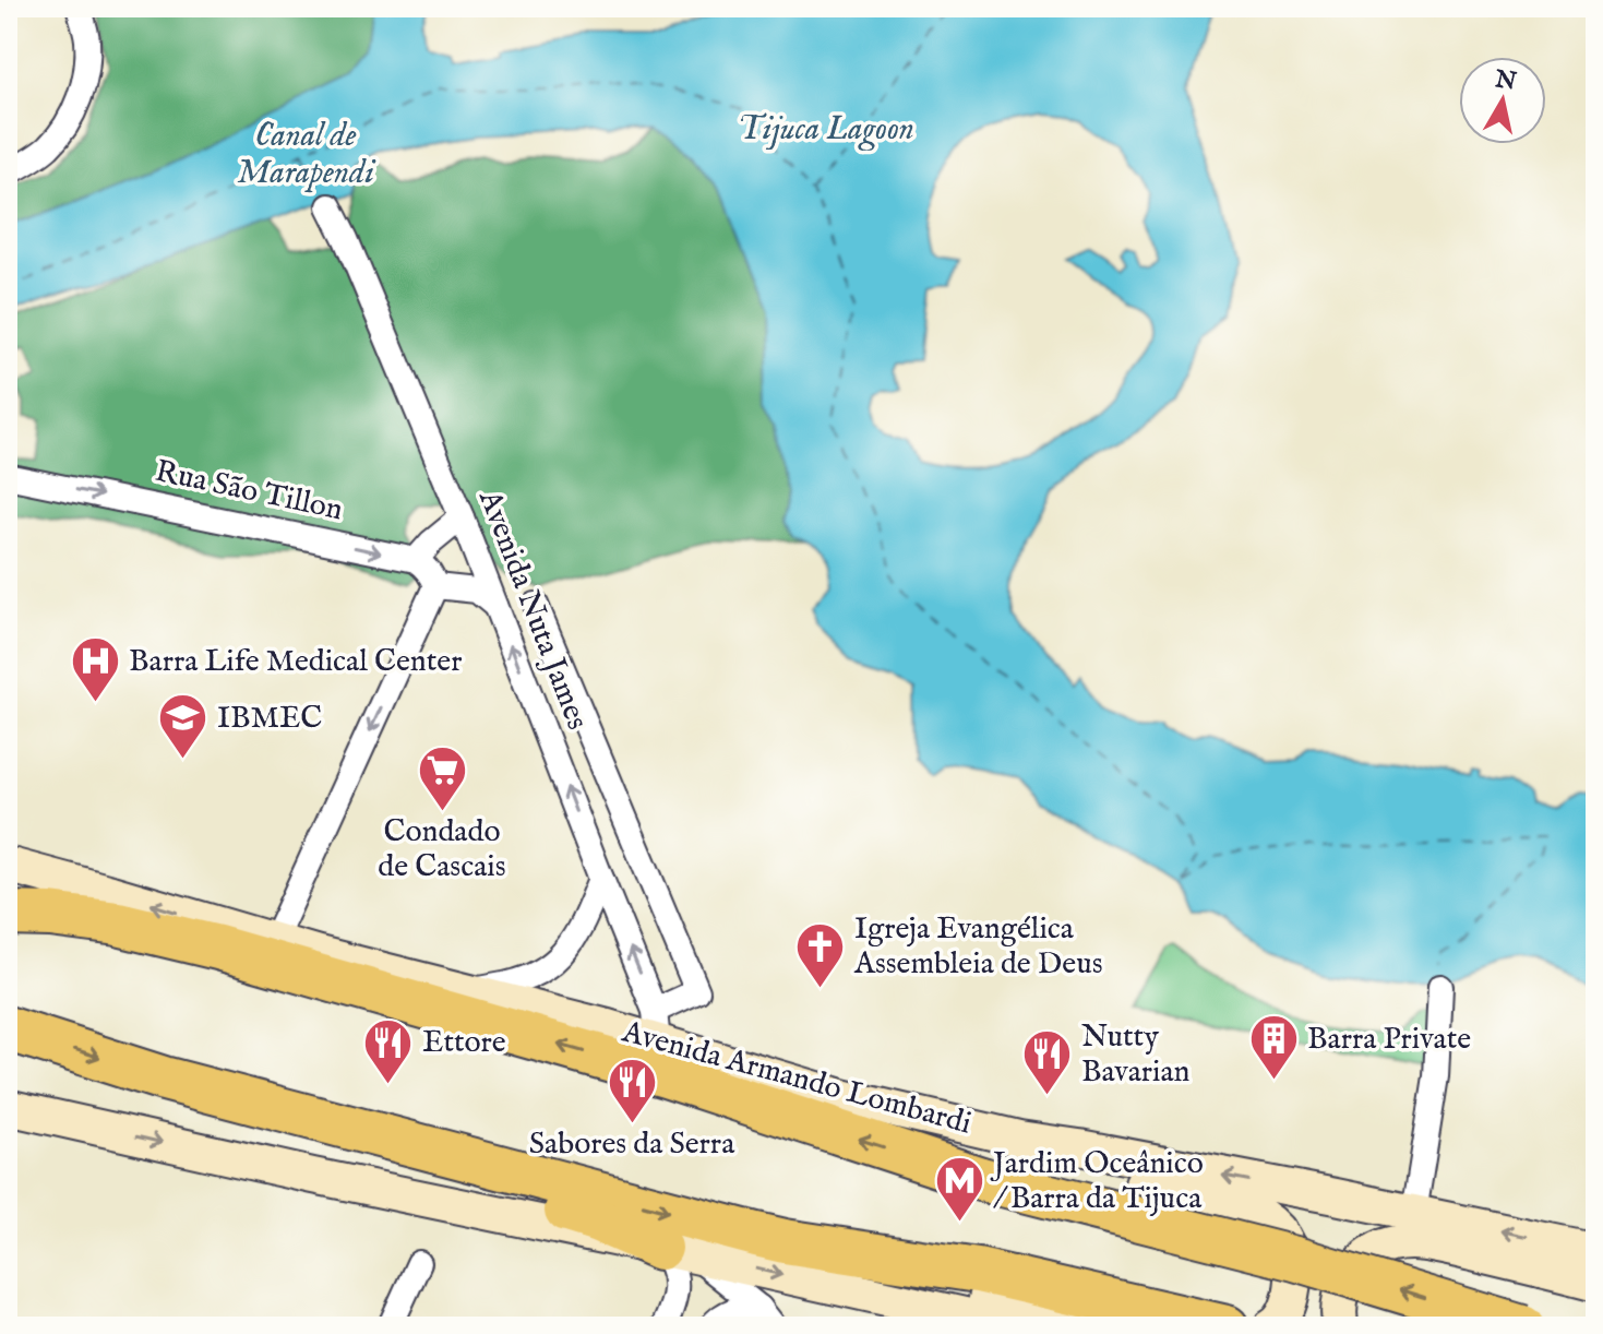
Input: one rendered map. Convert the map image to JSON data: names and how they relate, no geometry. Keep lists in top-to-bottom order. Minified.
{"streets":{"highway":["Avenida Armando Lombardi"],"street":["Rua São Tillon","Avenida Nuta James"]},"crossings":[["Avenida Nuta James","Avenida Armando Lombardi"]],"one_way":["Rua São Tillon"],"water":["Tijuca Lagoon","Canal de Marapendi"],"places":{"hospital":["Barra Life Medical Center"],"school or university":["IBMEC"],"supermarket":["Condado de Cascais"],"church":["Igreja Evangélica Assembleia de Deus"],"building":["Barra Private"],"restaurant":["Ettore","Nutty Bavarian","Sabores da Serra"],"metro station":["Jardim Oceânico / Barra da Tijuca"]},"north":"top"}
